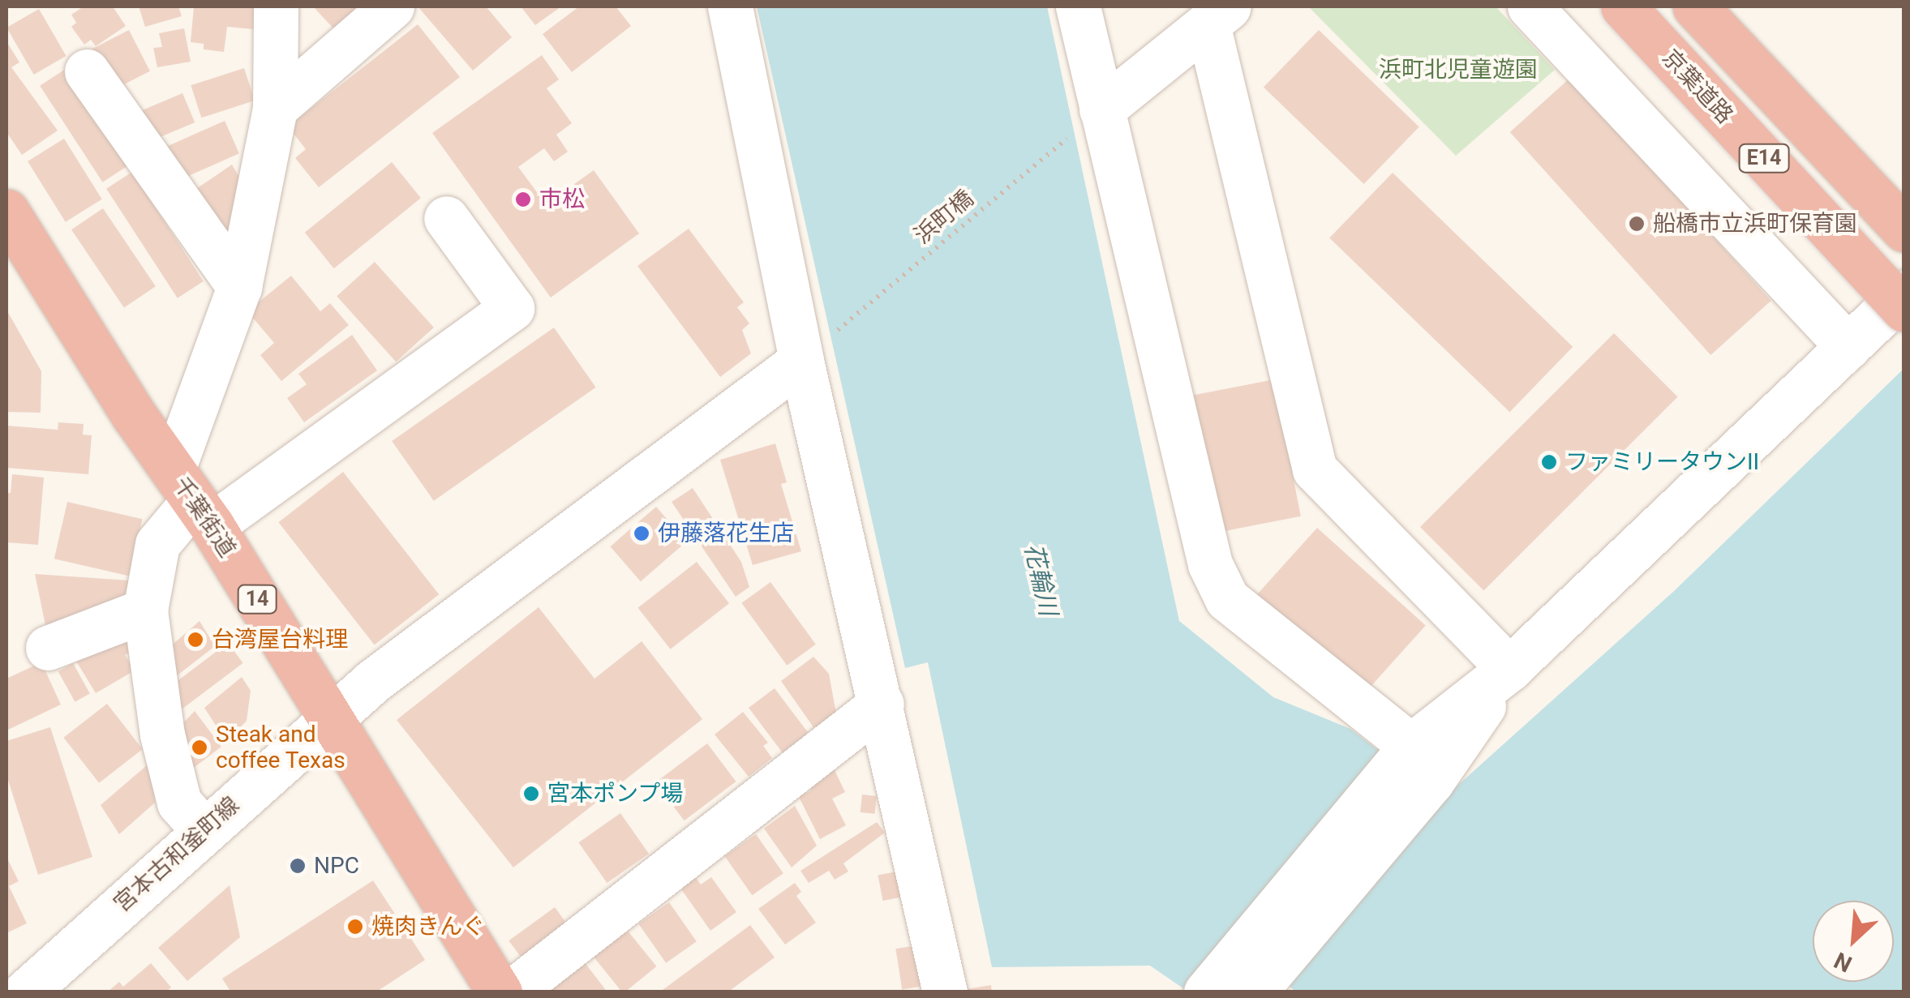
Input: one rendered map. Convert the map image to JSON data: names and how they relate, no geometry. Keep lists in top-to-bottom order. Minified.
{"streets":{"highway":["京葉道路","E14","千葉街道","14"],"street":["宮本古和釜町線"],"path":["浜町橋"]},"crossings":[["浜町橋","宮本古和釜町線"],["千葉街道","宮本古和釜町線"]],"water":["花輪川"],"parks":["浜町北児童遊園"],"places":["市松","船橋市立浜町保育園","ファミリータウンII","伊藤落花生店","台湾屋台料理","Steak and coffee Texas","宮本ポンプ場","NPC","焼肉きんぐ"],"north":"bottom left"}
